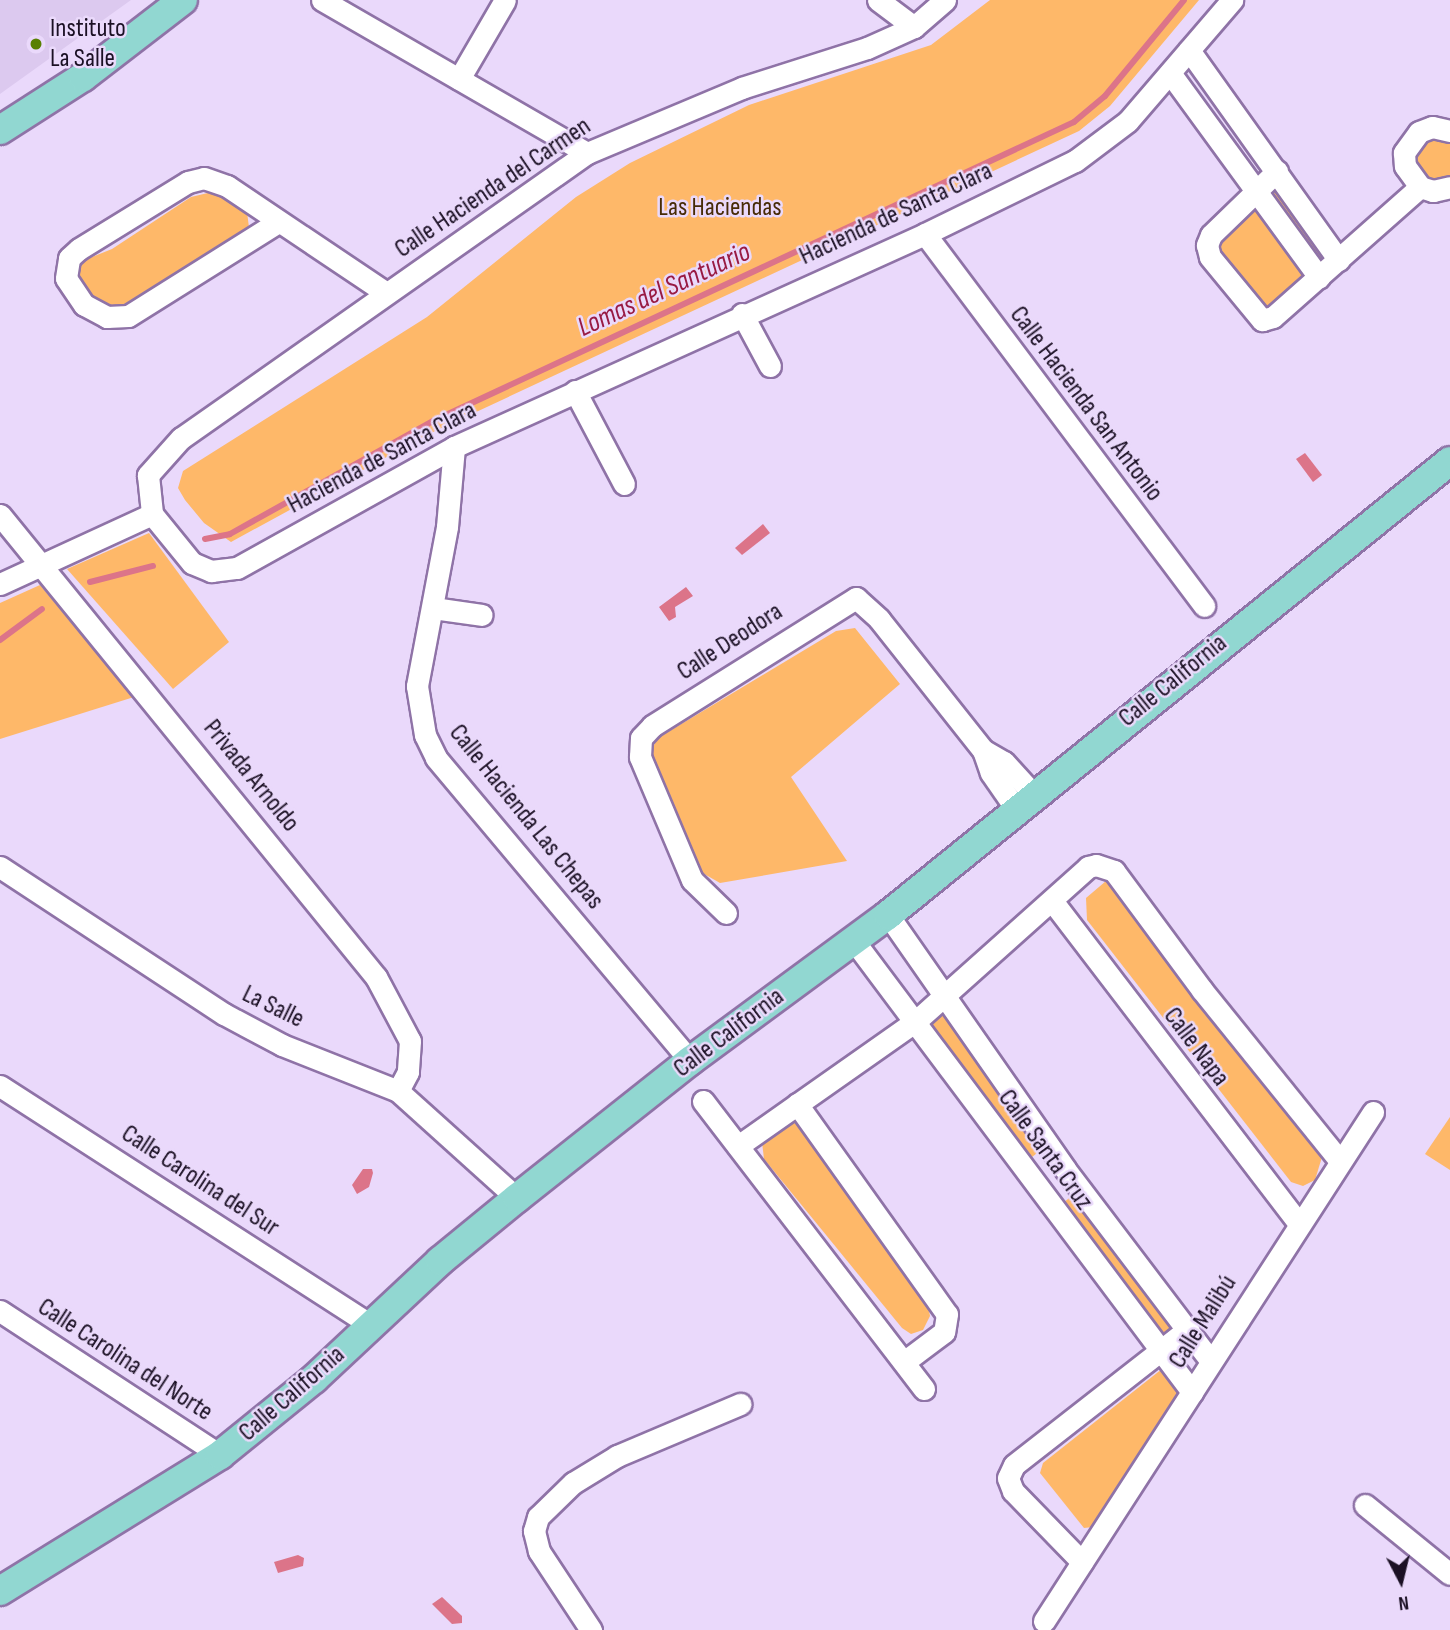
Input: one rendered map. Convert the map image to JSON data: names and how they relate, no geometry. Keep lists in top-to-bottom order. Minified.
{"streets":{"main road":["Calle California"],"street":["Calle Hacienda del Carmen","Hacienda de Santa Clara","Calle Hacienda San Antonio","Calle Deodora","Privada Arnoldo","Calle Hacienda Las Chepas","La Salle","Calle Napa","Calle Santa Cruz","Calle Carolina del Sur","Calle Malibú","Calle Carolina del Norte"]},"crossings":[["Calle Hacienda del Carmen","Hacienda de Santa Clara"],["Hacienda de Santa Clara","Calle Hacienda San Antonio"],["Hacienda de Santa Clara","Calle Hacienda Las Chepas"],["Calle Deodora","Calle California"],["Calle California","Calle Hacienda Las Chepas"],["Calle California","La Salle"],["Calle California","Calle Santa Cruz"],["Calle California","Calle Carolina del Sur"],["Calle California","Calle Carolina del Norte"],["Privada Arnoldo","La Salle"],["Calle Napa","Calle Malibú"],["Calle Santa Cruz","Calle Malibú"]],"water":["Lomas del Santuario"],"parks":["Las Haciendas"],"places":["Instituto La Salle"],"north":"bottom"}
